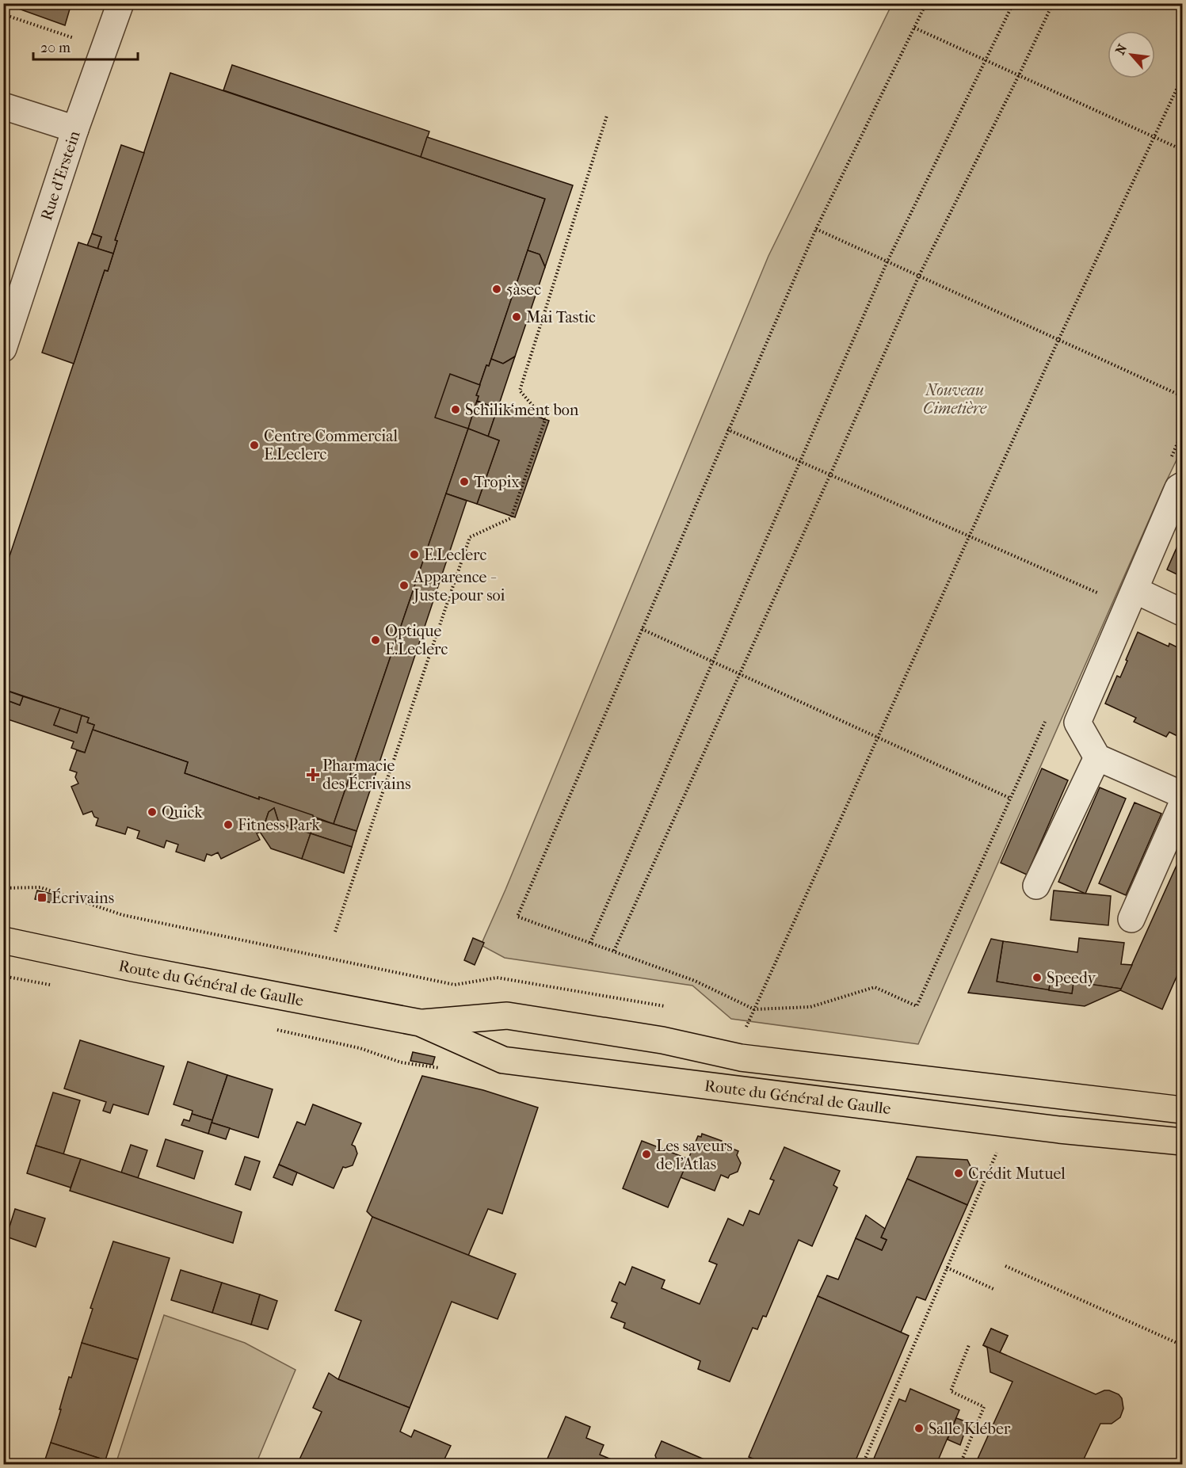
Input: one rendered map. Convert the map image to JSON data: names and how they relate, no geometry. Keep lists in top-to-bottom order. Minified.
{"streets":{"main road":["Route du Général de Gaulle"],"street":["Rue d'Erstein"]},"parks":["Nouveau Cimetière"],"places":{"other":["5àsec","Mai Tastic","Schilik‘ment bon","Centre Commercial E.Leclerc","Tropix","E.Leclerc","Apparence - Juste pour soi","Optique E.Leclerc","Quick","Fitness Park","Speedy","Les saveurs de l'Atlas","Crédit Mutuel","Salle Kléber"],"health":["Pharmacie des Écrivains"],"transit":["Écrivains"]},"scale_bar":"20 m","north":"top left"}
